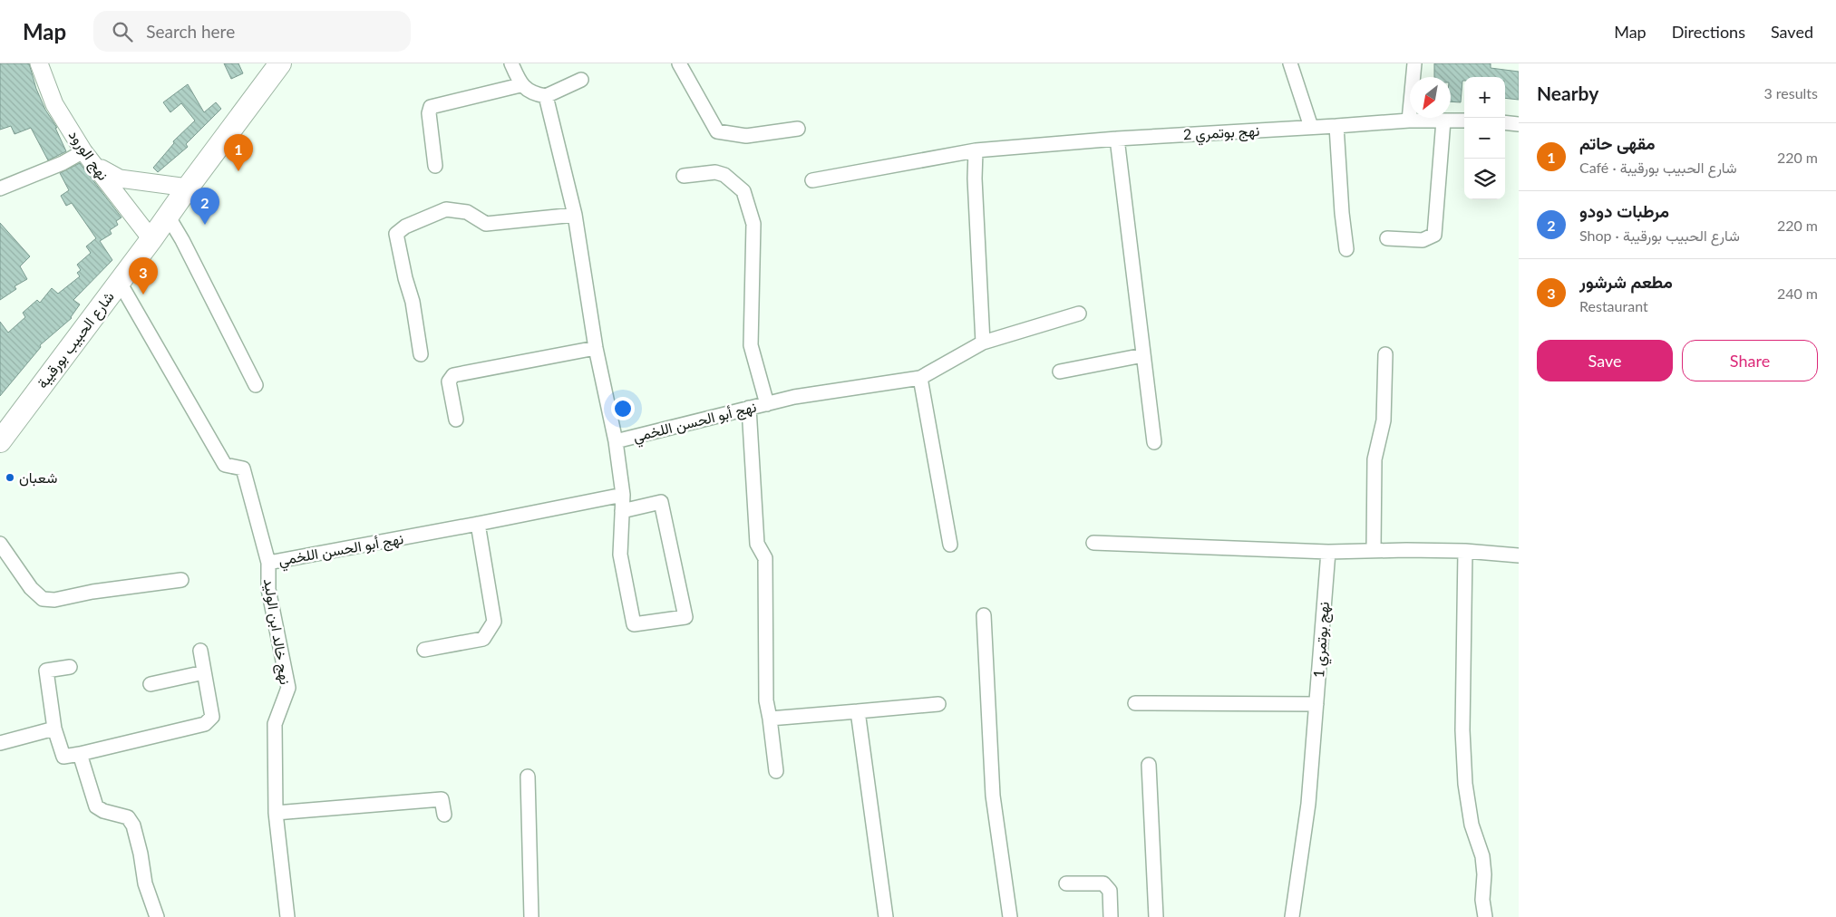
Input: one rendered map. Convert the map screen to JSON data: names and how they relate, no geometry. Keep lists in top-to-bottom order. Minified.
{"streets":{"main road":["شارع الحبيب بورقيبة"],"street":["نهج بوتمري 2","نهج الورود","نهج أبو الحسن اللخمي","نهج خالد ابن الوليد","نهج بوتمري 1"]},"crossings":[["نهج الورود","شارع الحبيب بورقيبة"],["شارع الحبيب بورقيبة","نهج خالد ابن الوليد"],["نهج أبو الحسن اللخمي","نهج خالد ابن الوليد"]],"places":["شعبان"],"north":"bottom left","page":{"header":"Map","search":"Search here","nav":["Map","Directions","Saved"],"heading":["Nearby","3 results"],"map_buttons":["+","−"],"list":[{"mark":"1","name":"مقهى حاتم","note":"Café · شارع الحبيب بورقيبة","value":"220 m"},{"mark":"2","name":"مرطبات دودو","note":"Shop · شارع الحبيب بورقيبة","value":"220 m"},{"mark":"3","name":"مطعم شرشور","note":"Restaurant","value":"240 m"}],"pins":["1","2","3"],"buttons":["Save","Share"]}}
